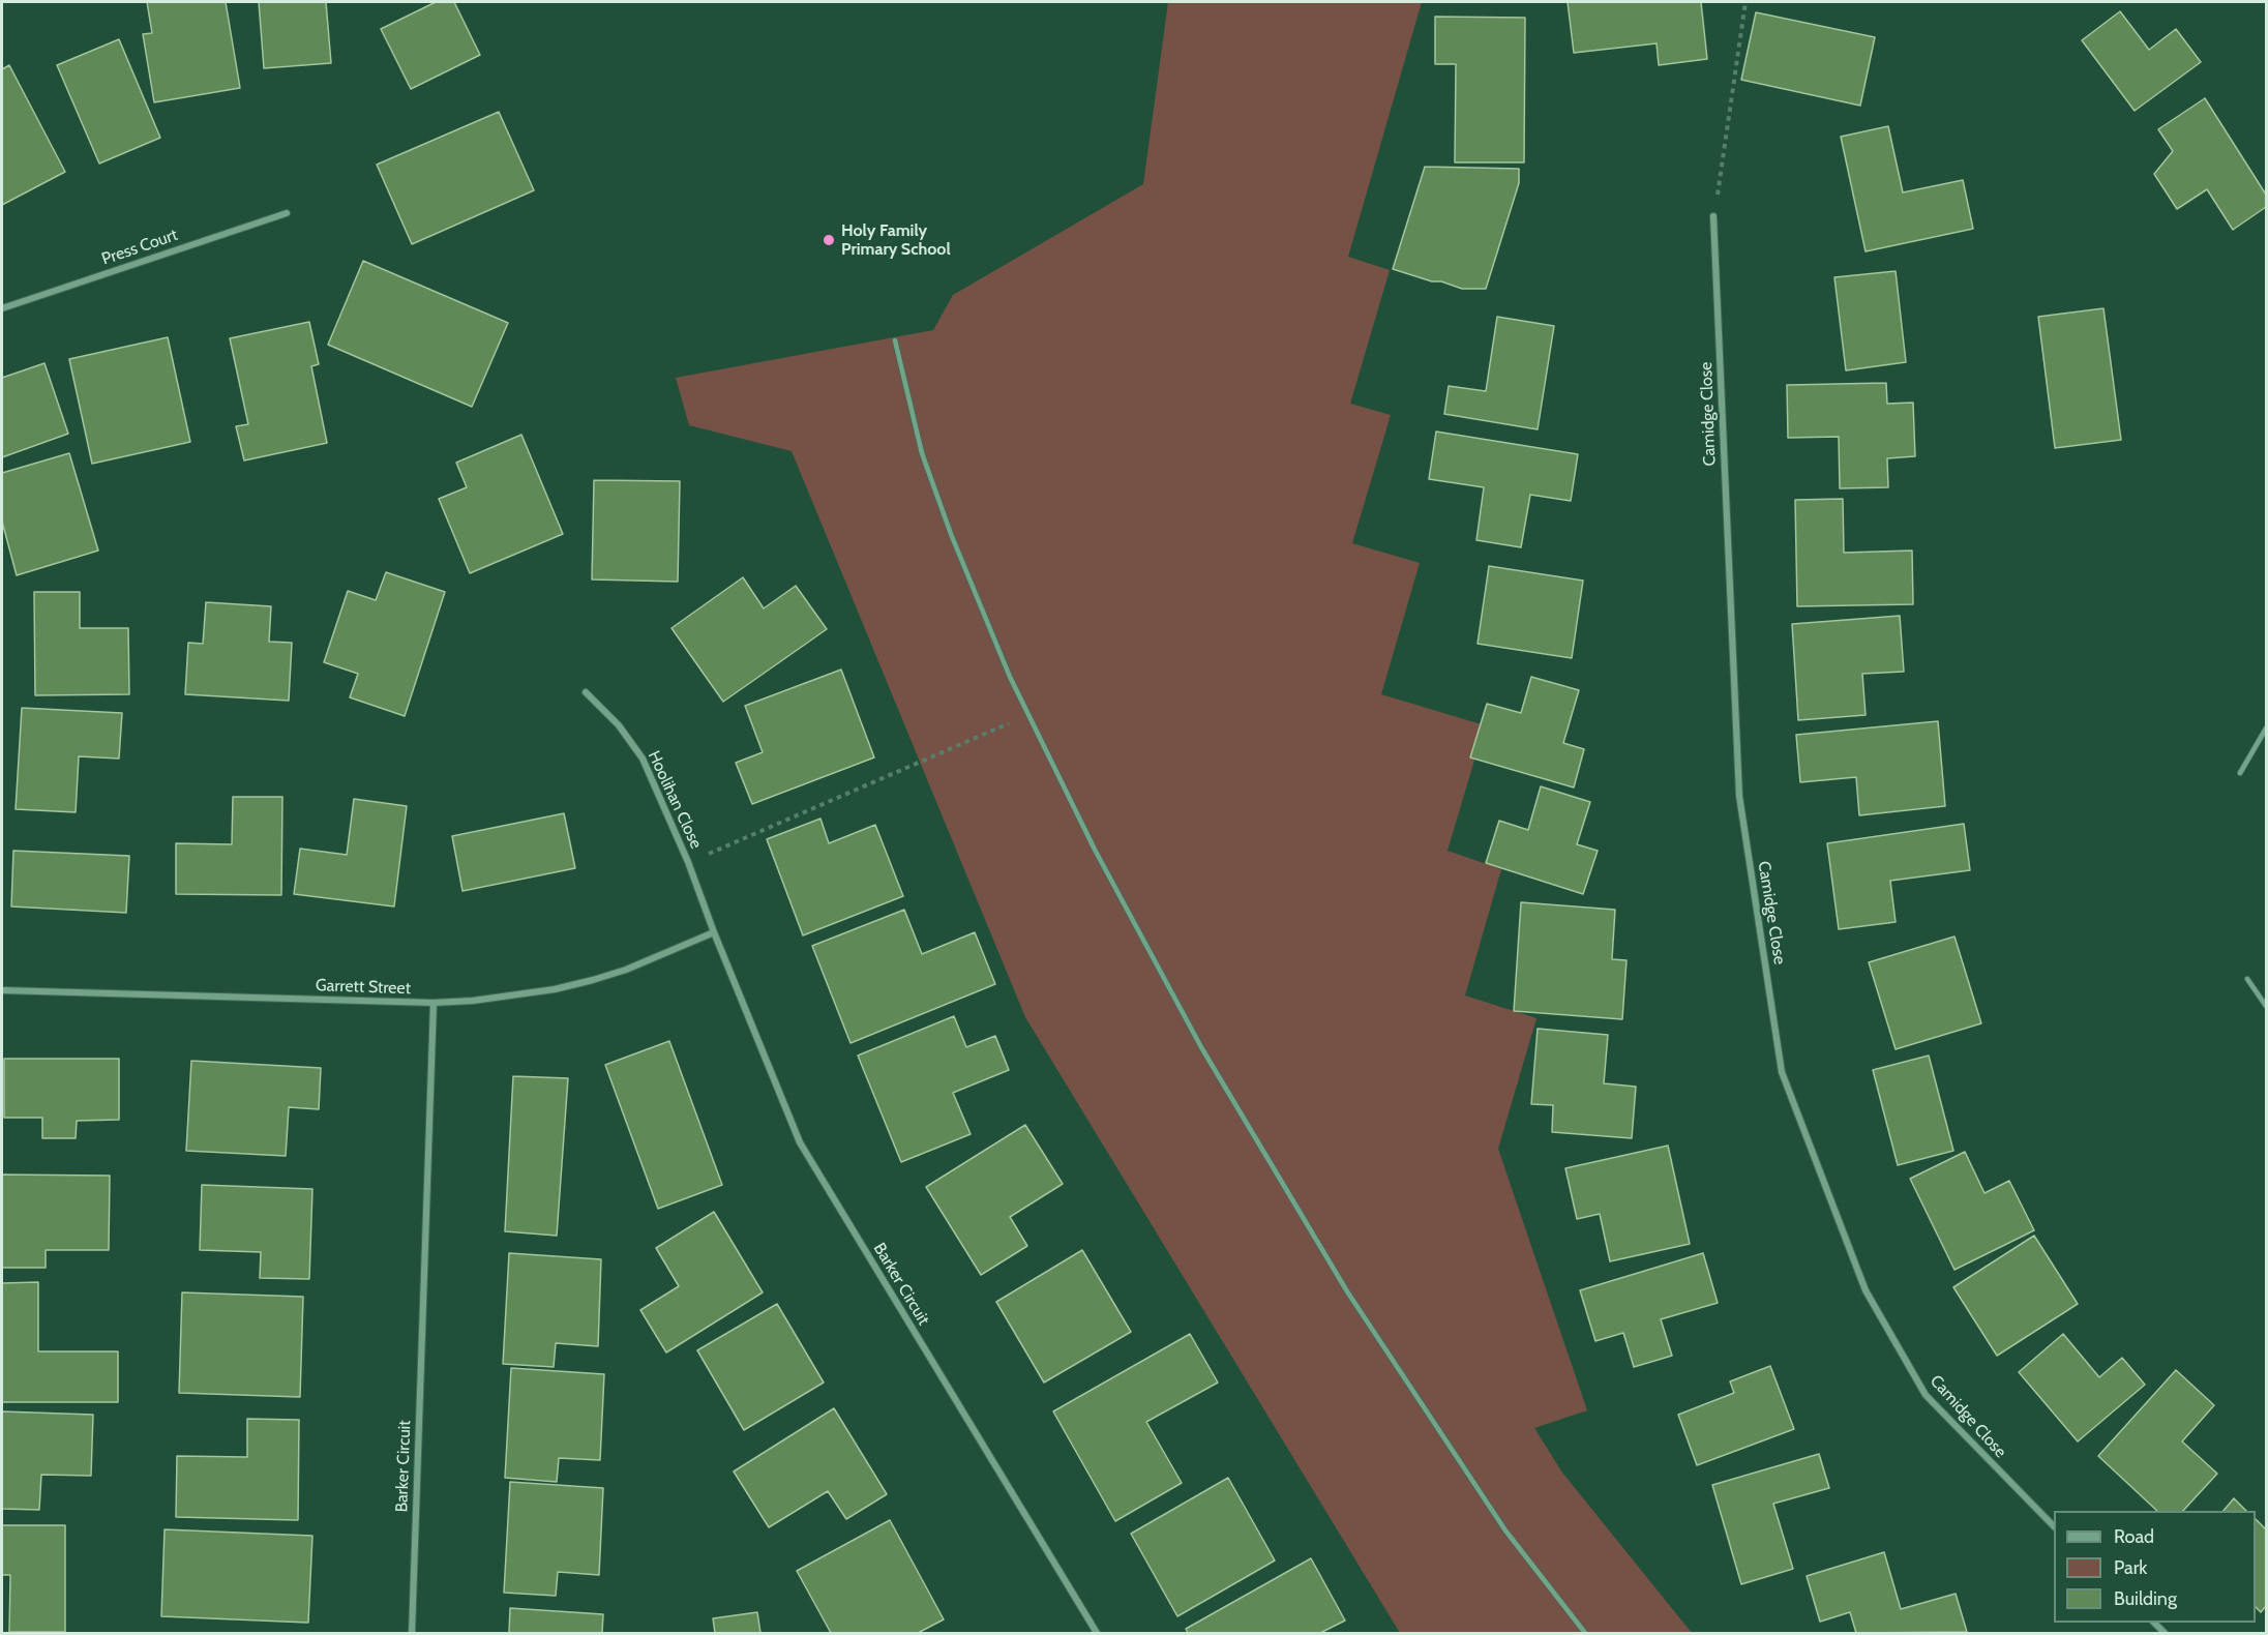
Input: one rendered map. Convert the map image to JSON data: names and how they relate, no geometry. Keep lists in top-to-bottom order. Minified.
{"streets":{"street":["Press Court","Camidge Close","Hoolihan Close","Garrett Street","Barker Circuit"]},"crossings":[["Hoolihan Close","Garrett Street"],["Hoolihan Close","Barker Circuit"],["Garrett Street","Barker Circuit"]],"places":["Holy Family Primary School"],"legend":["Road","Park","Building"]}
